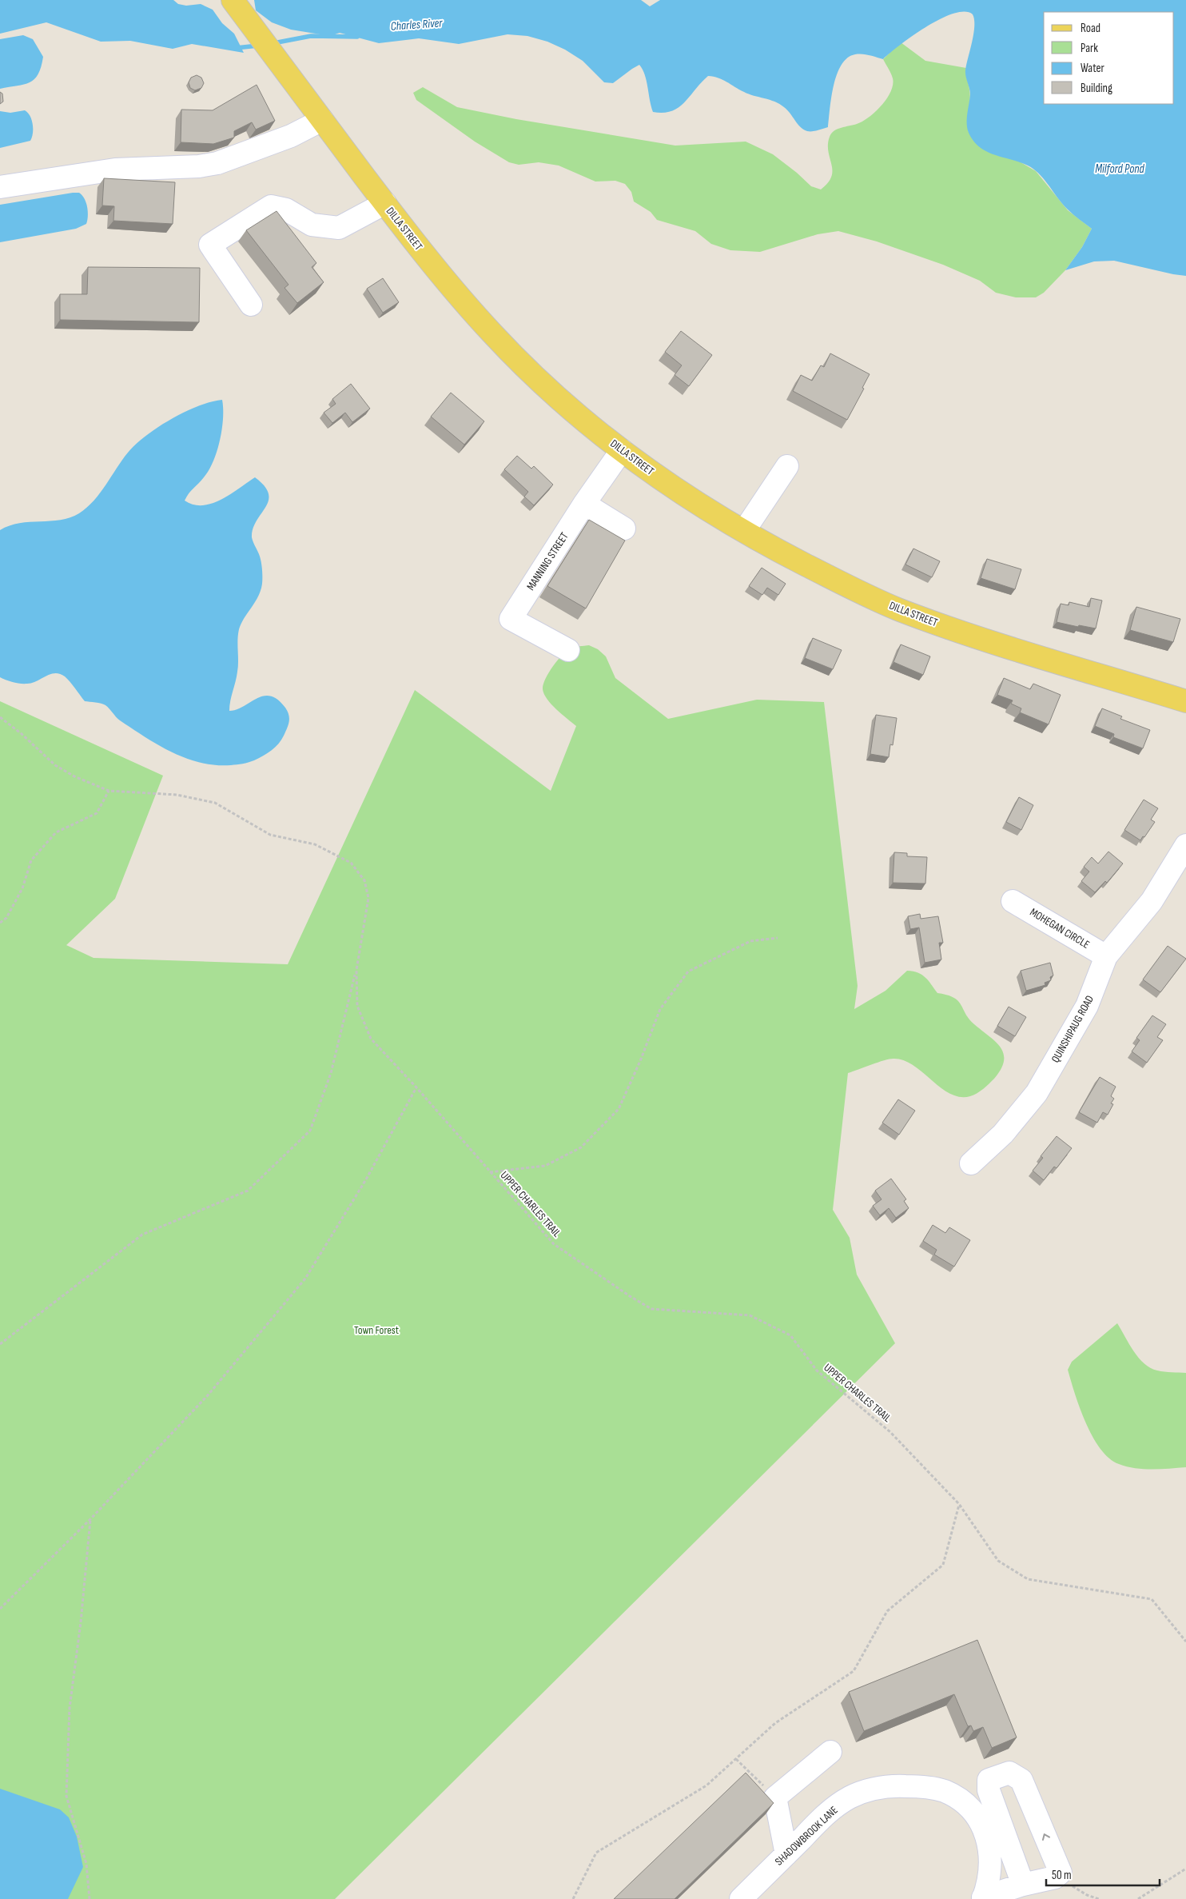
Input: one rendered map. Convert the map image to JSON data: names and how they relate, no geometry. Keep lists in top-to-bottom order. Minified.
{"streets":{"main road":["DILLA STREET"],"street":["MANNING STREET","MOHEGAN CIRCLE","QUINSHIPAUG ROAD","SHADOWBROOK LANE"],"path":["UPPER CHARLES TRAIL"]},"crossings":[["DILLA STREET","MANNING STREET"],["MOHEGAN CIRCLE","QUINSHIPAUG ROAD"]],"water":["Charles River","Milford Pond"],"parks":["Town Forest"],"legend":["Road","Park","Water","Building"],"scale_bar":"50 m"}
